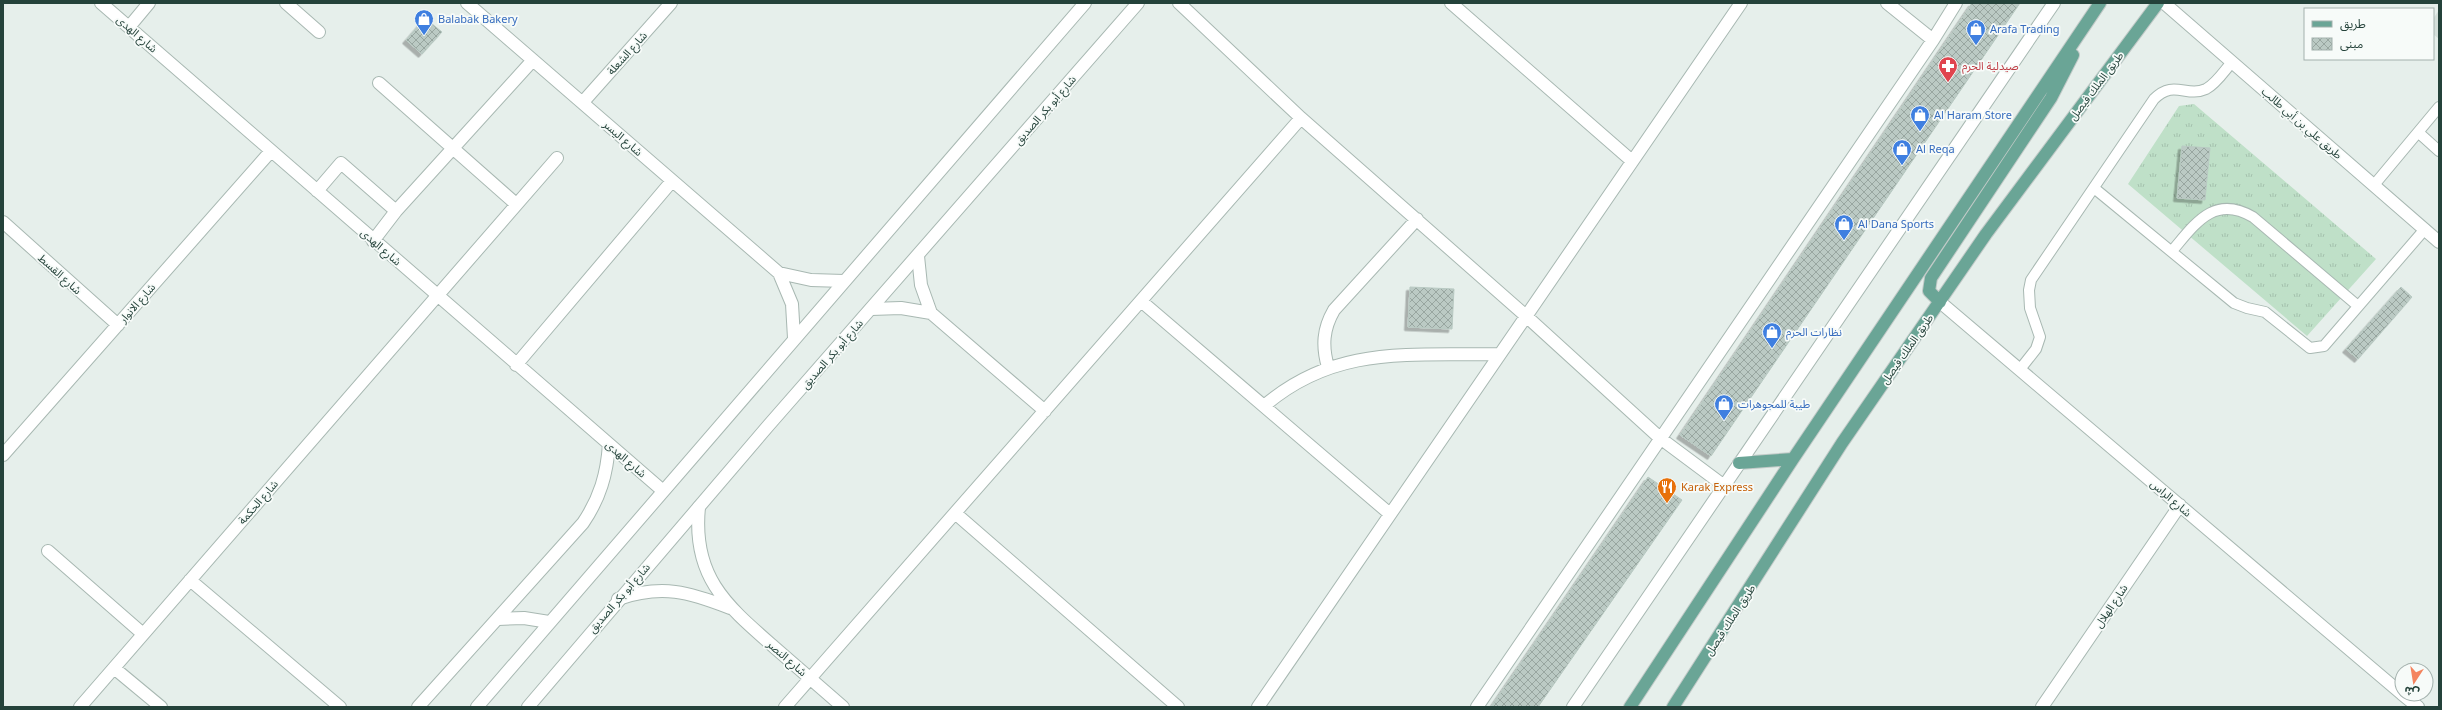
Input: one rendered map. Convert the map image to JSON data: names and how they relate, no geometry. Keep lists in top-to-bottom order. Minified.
{"streets":{"main road":["طريق الملك فيصل"],"street":["شارع الهدى","شارع الشعلة","شارع أبو بكر الصديق","طريق علي بن أبي طالب","شارع اليسر","شارع القسط","شارع الانوار","شارع الراس","شارع الحكمة","شارع الهلال","شارع النصر"]},"crossings":[["شارع الهدى","شارع الانوار"],["شارع الهدى","شارع الحكمة"],["شارع الشعلة","شارع اليسر"],["طريق الملك فيصل","شارع الراس"],["شارع أبو بكر الصديق","شارع النصر"],["شارع القسط","شارع الانوار"],["شارع الراس","شارع الهلال"]],"places":{"shop":["Balabak Bakery","Arafa Trading","Al Haram Store","Al Reqa","Al Dana Sports","نظارات الحرم","طيبة للمجوهرات"],"pharmacy":["صيدلية الحرم"],"restaurant":["Karak Express"]},"legend":["طريق","مبنى"],"north":"bottom"}
